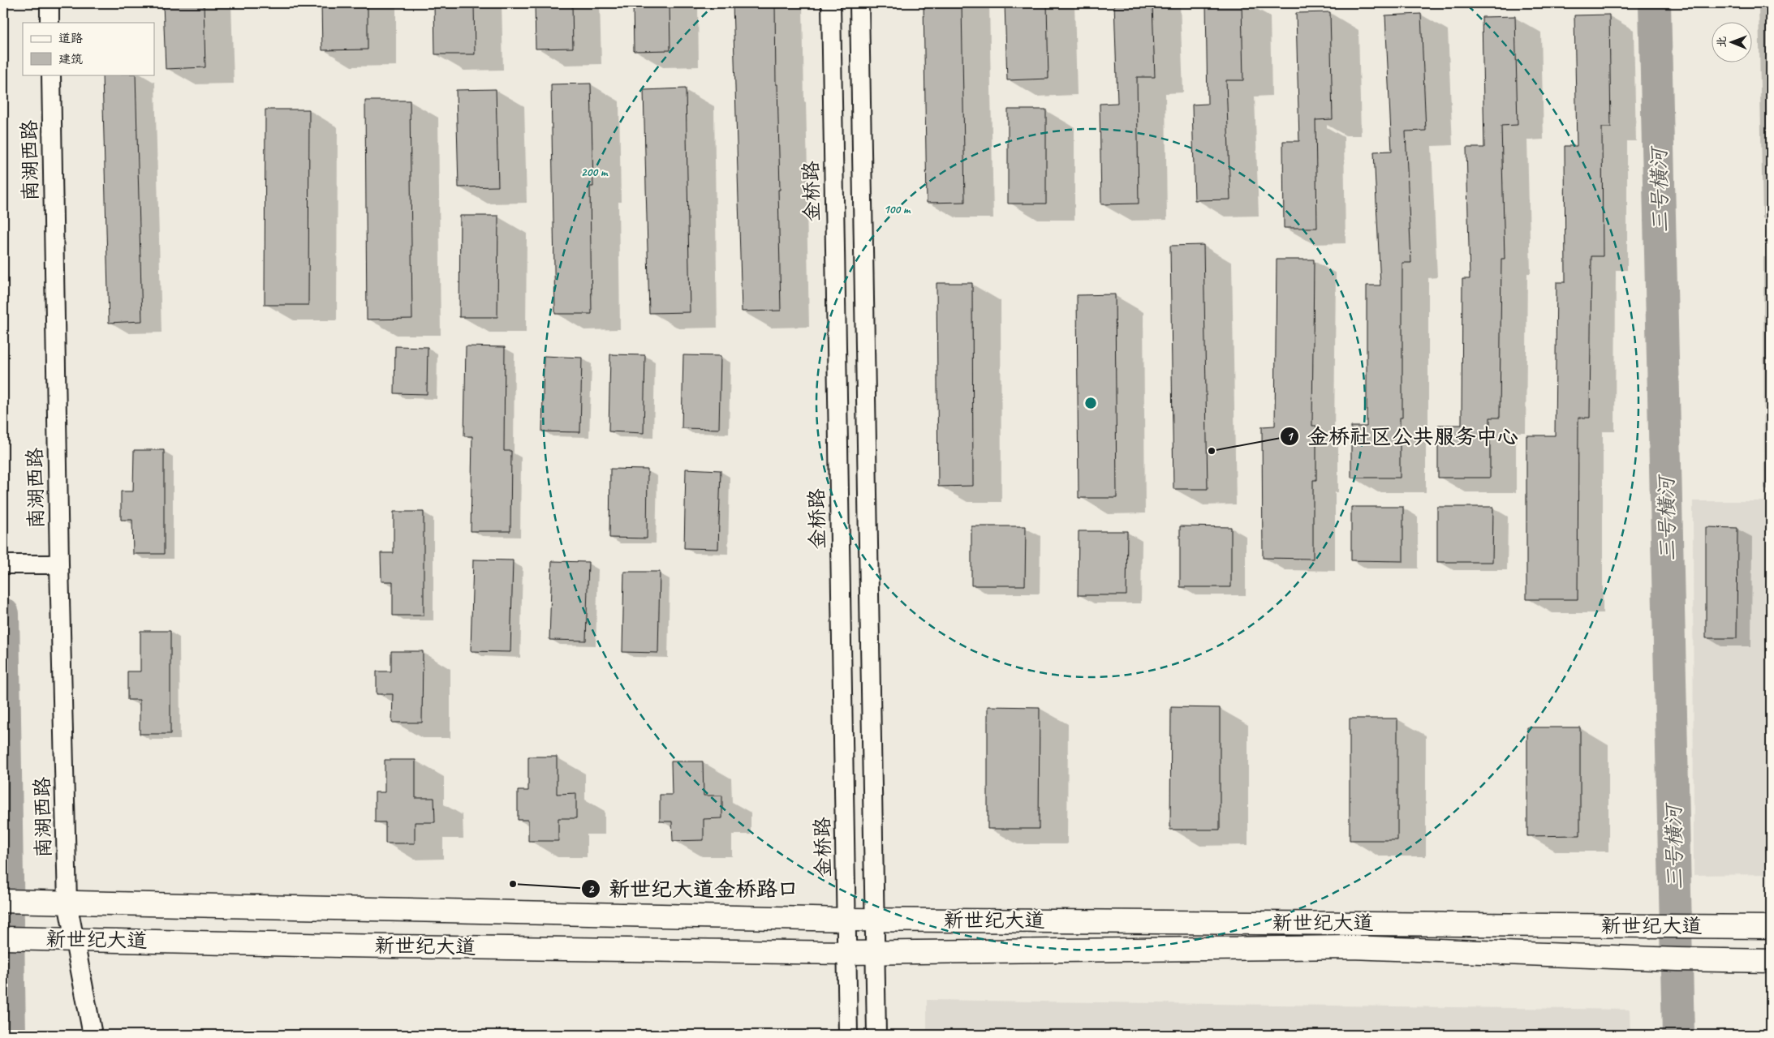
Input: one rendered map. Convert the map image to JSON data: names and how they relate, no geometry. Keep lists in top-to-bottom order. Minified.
{"streets":{"main road":["新世纪大道"],"street":["南湖西路","金桥路"]},"crossings":[["南湖西路","新世纪大道"],["金桥路","新世纪大道"]],"water":["三号横河"],"places":["金桥社区公共服务中心","新世纪大道金桥路口"],"legend":["道路","建筑"],"north":"left","rings":["200 m","100 m"]}
